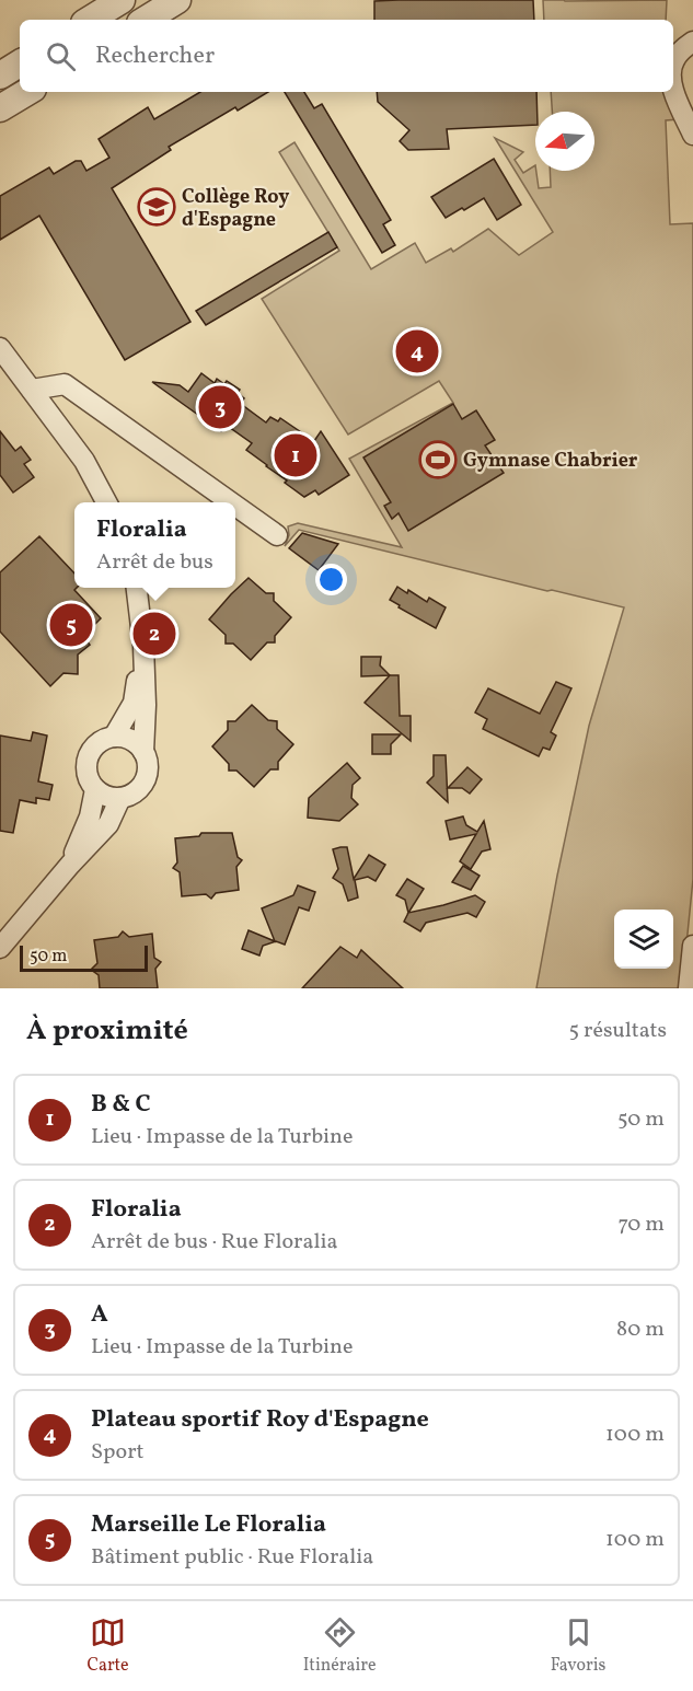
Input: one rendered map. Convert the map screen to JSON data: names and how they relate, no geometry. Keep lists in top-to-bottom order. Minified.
{"places":{"school or university":["Collège Roy d'Espagne"],"sports":["Gymnase Chabrier"]},"scale_bar":"50 m","north":"left","page":{"search":"Rechercher","pins":["4","3","1","5","2"],"popup":["Floralia","Arrêt de bus"],"scale":"50 m","heading":["À proximité","5 résultats"],"list":[{"mark":"1","name":"B & C","note":"Lieu · Impasse de la Turbine","value":"50 m"},{"mark":"2","name":"Floralia","note":"Arrêt de bus · Rue Floralia","value":"70 m"},{"mark":"3","name":"A","note":"Lieu · Impasse de la Turbine","value":"80 m"},{"mark":"4","name":"Plateau sportif Roy d'Espagne","note":"Sport","value":"100 m"},{"mark":"5","name":"Marseille Le Floralia","note":"Bâtiment public · Rue Floralia","value":"100 m"}],"nav":["Carte","Itinéraire","Favoris"]}}
